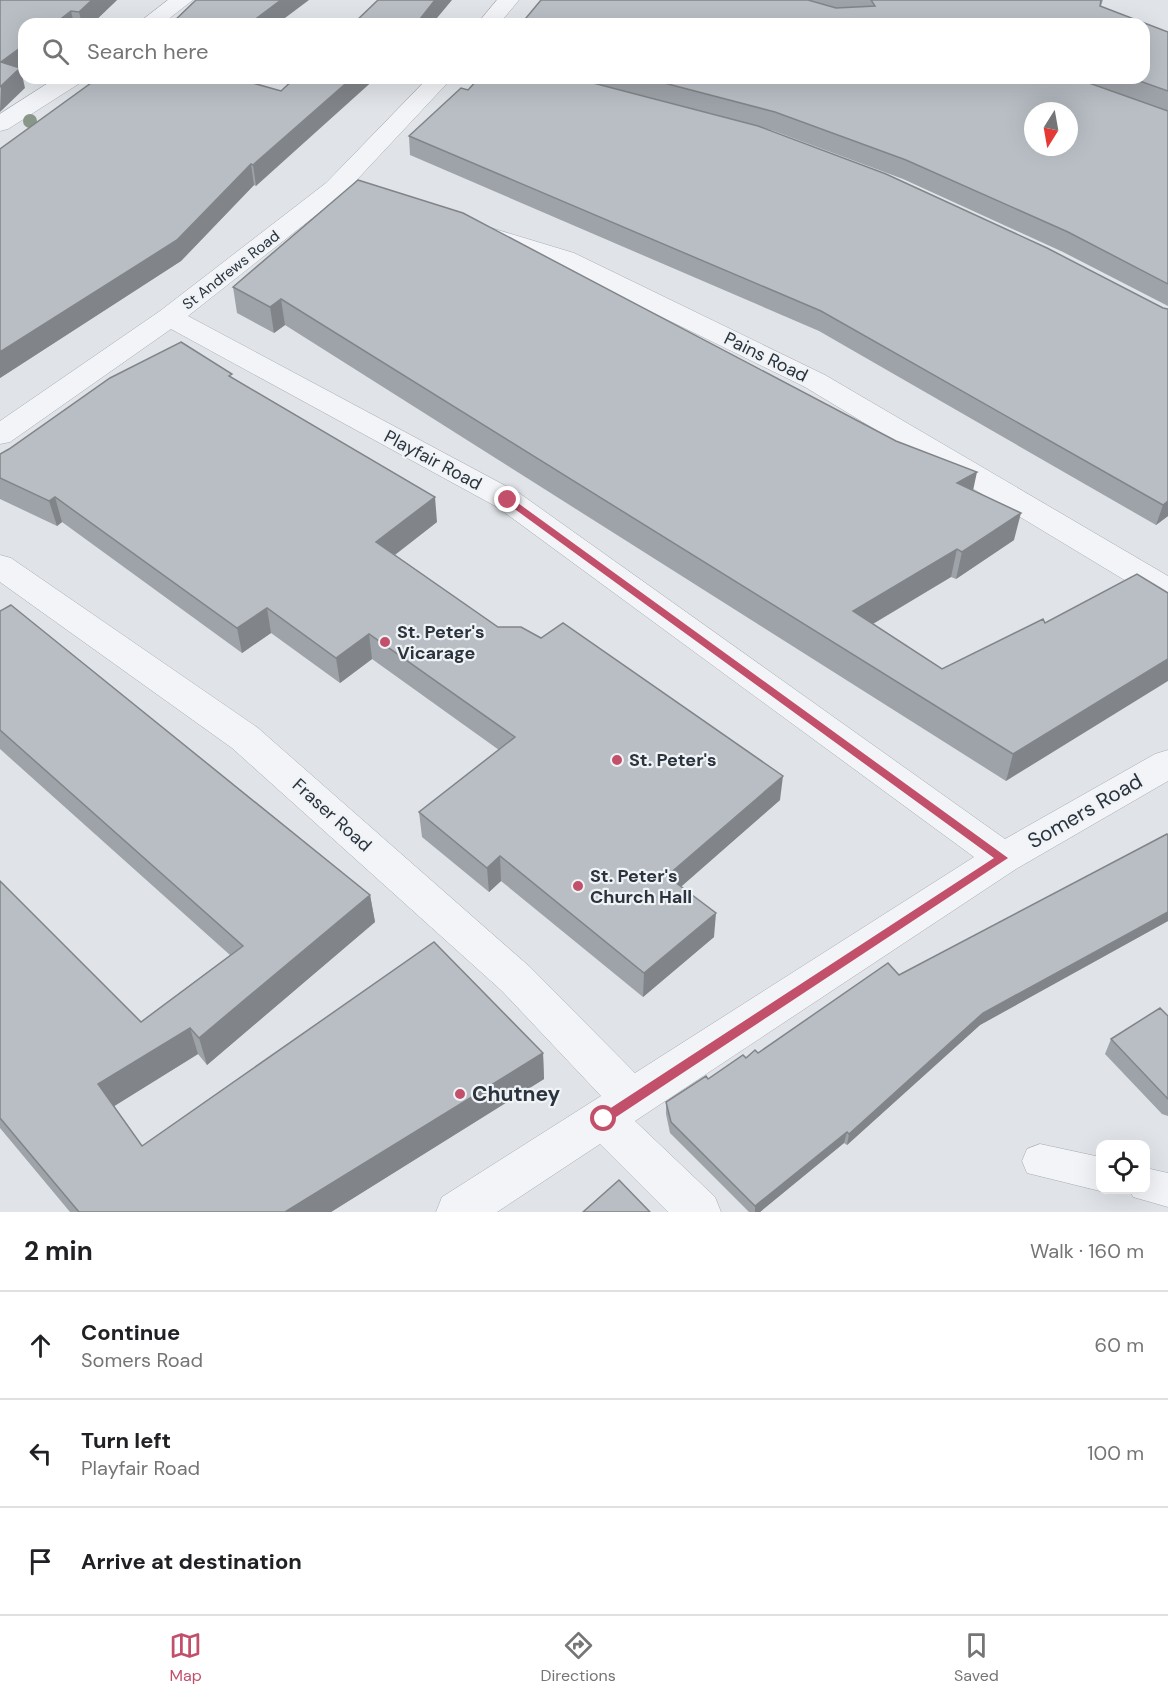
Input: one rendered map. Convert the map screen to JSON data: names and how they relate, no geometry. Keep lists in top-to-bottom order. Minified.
{"streets":{"street":["St Andrews Road","Pains Road","Playfair Road","Somers Road","Fraser Road"]},"crossings":[["St Andrews Road","Playfair Road"],["Playfair Road","Somers Road"],["Somers Road","Fraser Road"]],"places":["St. Peter's Vicarage","St. Peter's","St. Peter's Church Hall","Chutney"],"north":"bottom","page":{"search":"Search here","heading":["2 min","Walk · 160 m"],"list":[["Continue","Somers Road","60 m"],["Turn left","Playfair Road","100 m"],"Arrive at destination"],"nav":["Map","Directions","Saved"]}}
